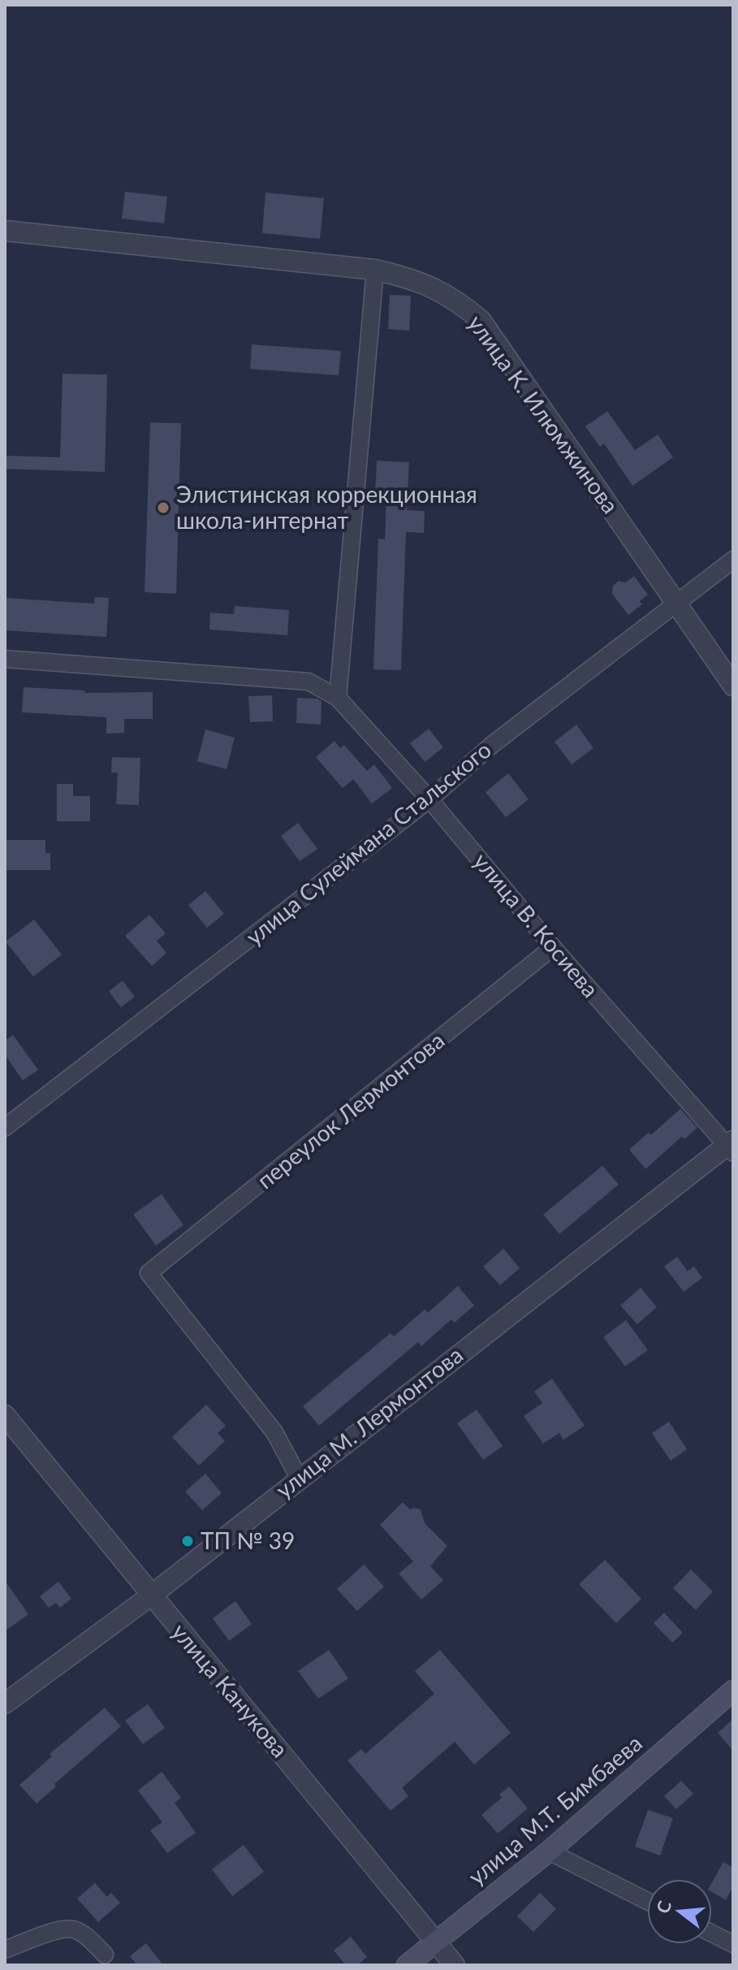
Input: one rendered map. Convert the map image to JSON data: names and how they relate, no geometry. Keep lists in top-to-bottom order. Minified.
{"streets":{"main road":["улица М.Т. Бимбаева"],"street":["улица К. Илюмжинова","улица Сулеймана Стальского","улица В. Косиева","переулок Лермонтова","улица М. Лермонтова","улица Канукова"]},"crossings":[["улица К. Илюмжинова","улица Сулеймана Стальского"],["улица Сулеймана Стальского","улица В. Косиева"],["улица В. Косиева","переулок Лермонтова"],["улица В. Косиева","улица М. Лермонтова"],["переулок Лермонтова","улица М. Лермонтова"],["улица М. Лермонтова","улица Канукова"],["улица Канукова","улица М.Т. Бимбаева"]],"places":["Элистинская коррекционная школа-интернат","ТП № 39"],"north":"left"}
